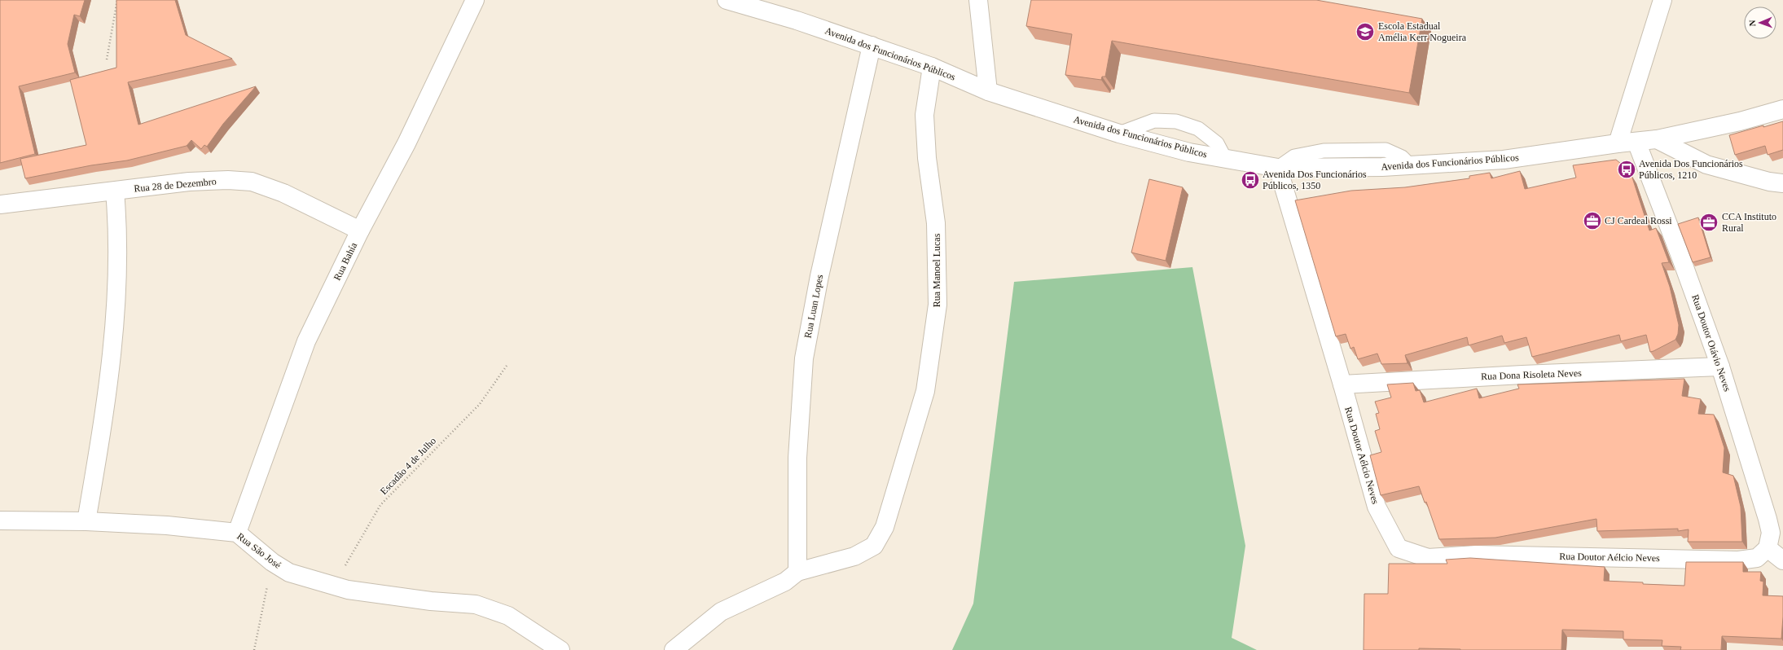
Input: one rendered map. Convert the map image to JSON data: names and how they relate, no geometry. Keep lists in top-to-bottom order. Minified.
{"streets":{"street":["Avenida dos Funcionários Públicos","Rua 28 de Dezembro","Rua Bahía","Rua Manoel Lucas","Rua Luan Lopes","Rua Doutor Otávio Neves","Rua Dona Risoleta Neves","Rua Doutor Aélcio Neves","Rua São José"],"path":["Escadão 4 de Julho"]},"crossings":[["Avenida dos Funcionários Públicos","Rua Manoel Lucas"],["Avenida dos Funcionários Públicos","Rua Luan Lopes"],["Avenida dos Funcionários Públicos","Rua Doutor Otávio Neves"],["Avenida dos Funcionários Públicos","Rua Doutor Aélcio Neves"],["Rua 28 de Dezembro","Rua Bahía"],["Rua Bahía","Rua São José"],["Rua Manoel Lucas","Rua Luan Lopes"],["Rua Doutor Otávio Neves","Rua Dona Risoleta Neves"],["Rua Doutor Otávio Neves","Rua Doutor Aélcio Neves"],["Rua Dona Risoleta Neves","Rua Doutor Aélcio Neves"],["Escadão 4 de Julho","Rua São José"]],"places":{"school or university":["Escola Estadual Amélia Kerr Nogueira"],"bus stop":["Avenida Dos Funcionários Públicos, 1210","Avenida Dos Funcionários Públicos, 1350"],"office":["CJ Cardeal Rossi","CCA Instituto Rural"]},"north":"left"}
